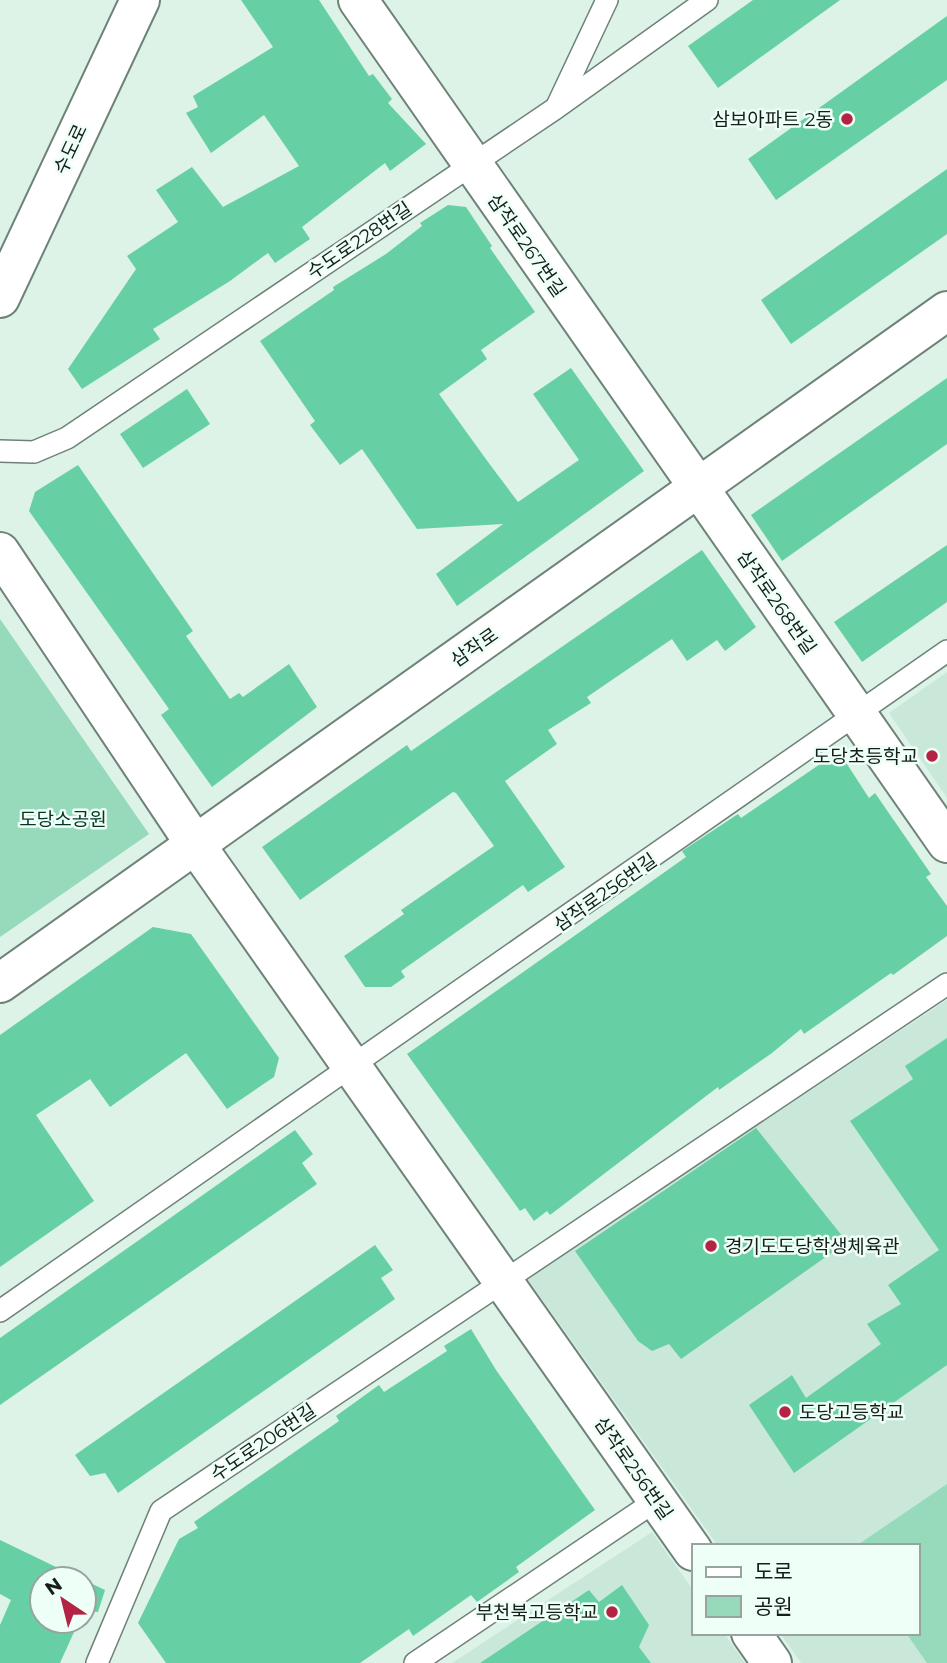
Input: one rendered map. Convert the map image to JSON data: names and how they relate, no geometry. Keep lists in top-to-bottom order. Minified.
{"streets":{"street":["수도로","삼작로267번길","삼작로268번길","삼작로","삼작로256번길"],"lane":["수도로228번길","수도로206번길"]},"crossings":[["수도로228번길","삼작로267번길"],["삼작로267번길","삼작로268번길"],["삼작로267번길","삼작로"],["삼작로268번길","삼작로"],["삼작로268번길","삼작로256번길"],["삼작로","삼작로256번길"],["삼작로256번길","수도로206번길"]],"parks":["도당소공원"],"places":["삼보아파트 2동","도당초등학교","경기도도당학생체육관","도당고등학교","부천북고등학교"],"legend":["도로","공원"],"north":"top left"}
